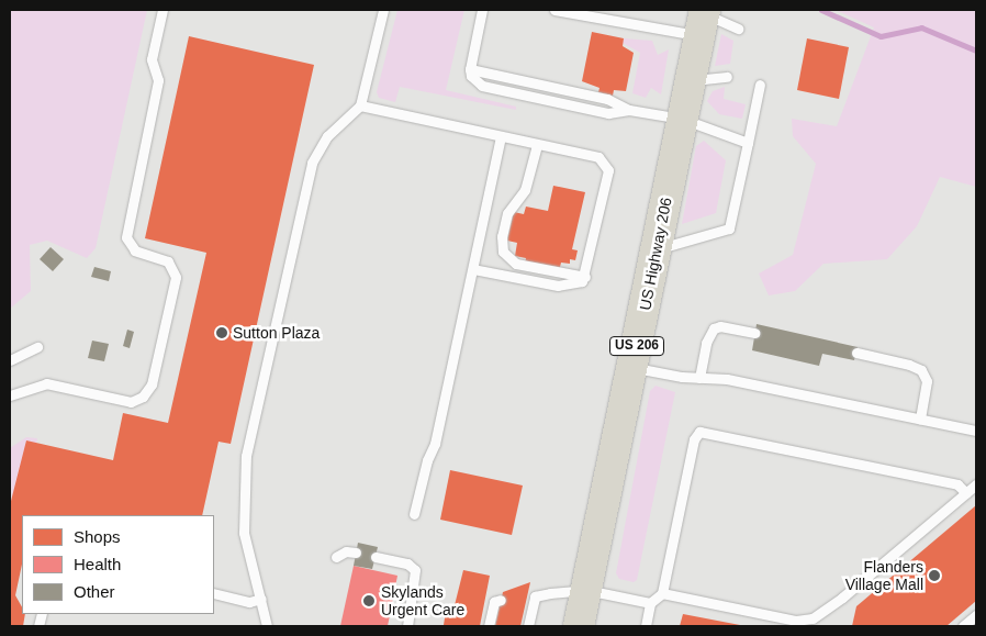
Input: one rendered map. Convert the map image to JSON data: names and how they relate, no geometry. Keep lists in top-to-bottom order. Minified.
{"streets":{"highway":["US Highway 206","US 206"]},"places":["Sutton Plaza","Flanders Village Mall","Skylands Urgent Care"],"legend":["Shops","Health","Other"]}
